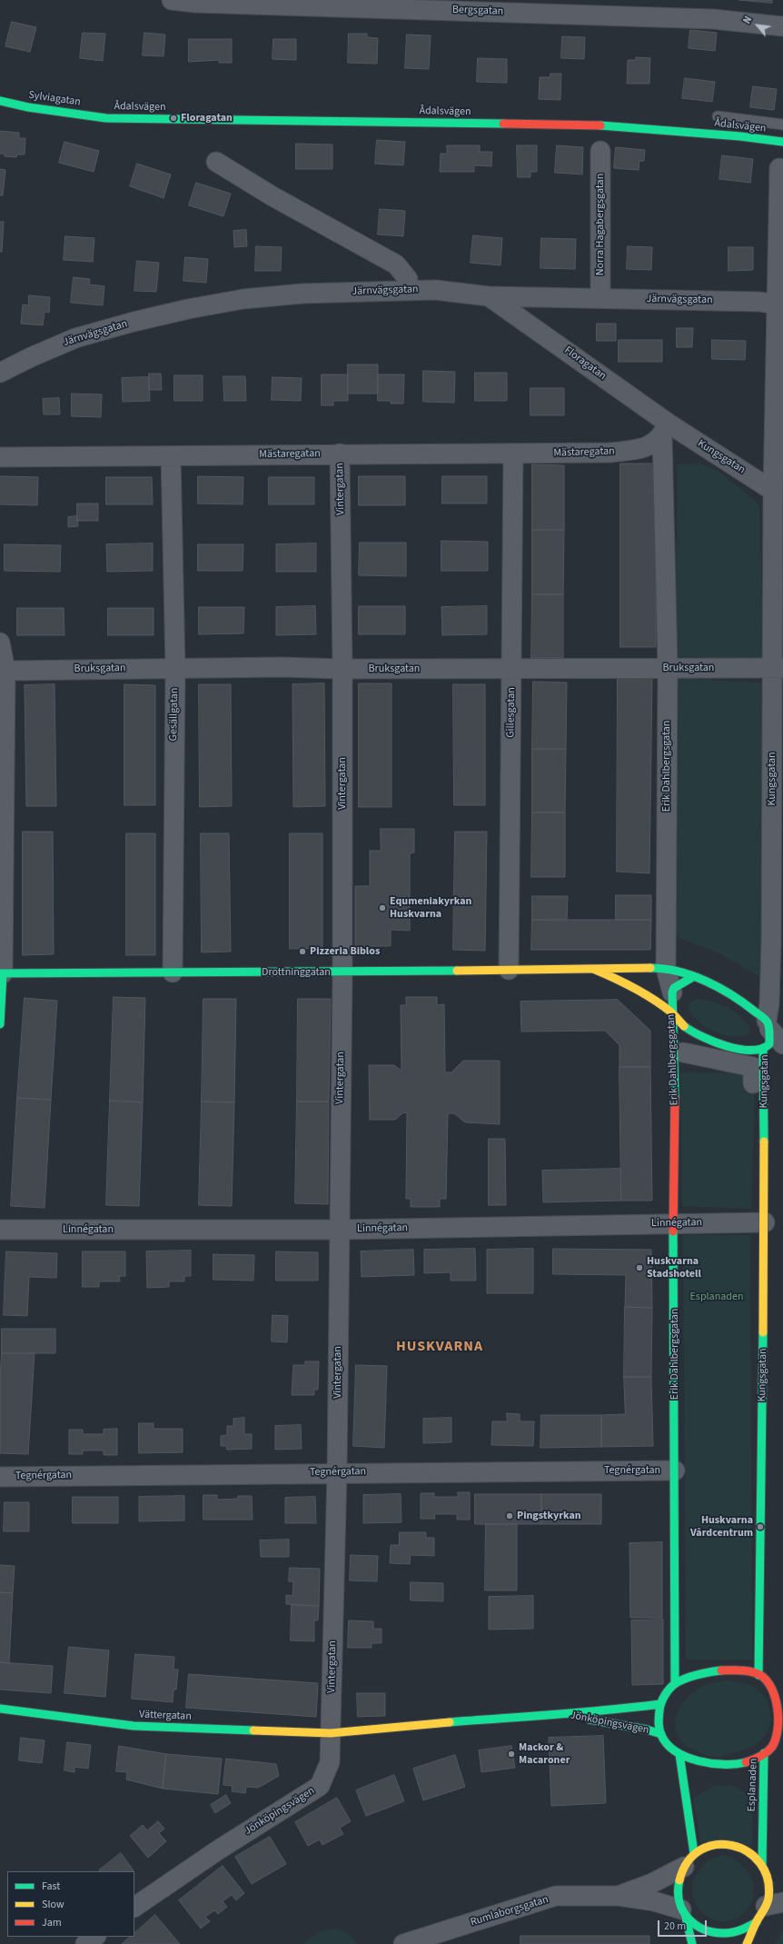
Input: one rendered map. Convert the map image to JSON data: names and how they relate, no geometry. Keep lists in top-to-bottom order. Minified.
{"streets":{"street":["Bergsgatan","Sylviagatan","Ådalsvägen","Norra Hagabergsgatan","Järnvägsgatan","Floragatan","Mästaregatan","Kungsgatan","Vintergatan","Bruksgatan","Gillesgatan","Gesällgatan","Erik Dahlbergsgatan","Drottninggatan","Linnégatan","Tegnérgatan","Vättergatan","Jönköpingsvägen","Esplanaden","Rumlaborgsgatan"]},"crossings":[["Sylviagatan","Ådalsvägen"],["Norra Hagabergsgatan","Järnvägsgatan"],["Järnvägsgatan","Floragatan"],["Järnvägsgatan","Kungsgatan"],["Floragatan","Mästaregatan"],["Floragatan","Kungsgatan"],["Floragatan","Erik Dahlbergsgatan"],["Mästaregatan","Kungsgatan"],["Mästaregatan","Vintergatan"],["Mästaregatan","Gillesgatan"],["Mästaregatan","Gesällgatan"],["Mästaregatan","Erik Dahlbergsgatan"],["Kungsgatan","Bruksgatan"],["Kungsgatan","Erik Dahlbergsgatan"],["Kungsgatan","Drottninggatan"],["Kungsgatan","Linnégatan"],["Kungsgatan","Jönköpingsvägen"],["Kungsgatan","Esplanaden"],["Vintergatan","Bruksgatan"],["Vintergatan","Drottninggatan"],["Vintergatan","Linnégatan"],["Vintergatan","Tegnérgatan"],["Vintergatan","Vättergatan"],["Vintergatan","Jönköpingsvägen"],["Bruksgatan","Gillesgatan"],["Bruksgatan","Gesällgatan"],["Bruksgatan","Erik Dahlbergsgatan"],["Gillesgatan","Drottninggatan"],["Gesällgatan","Drottninggatan"],["Erik Dahlbergsgatan","Drottninggatan"],["Erik Dahlbergsgatan","Linnégatan"],["Erik Dahlbergsgatan","Tegnérgatan"],["Erik Dahlbergsgatan","Jönköpingsvägen"],["Erik Dahlbergsgatan","Esplanaden"],["Vättergatan","Jönköpingsvägen"],["Jönköpingsvägen","Esplanaden"],["Esplanaden","Rumlaborgsgatan"]],"districts":["HUSKVARNA"],"parks":["Esplanaden"],"places":["Floragatan","Equmeniakyrkan Huskvarna","Pizzeria Biblos","Huskvarna Stadshotell","Pingstkyrkan","Huskvarna Vårdcentrum","Mackor & Macaroner"],"legend":["Fast","Slow","Jam"],"scale_bar":"20 m","north":"top left"}
